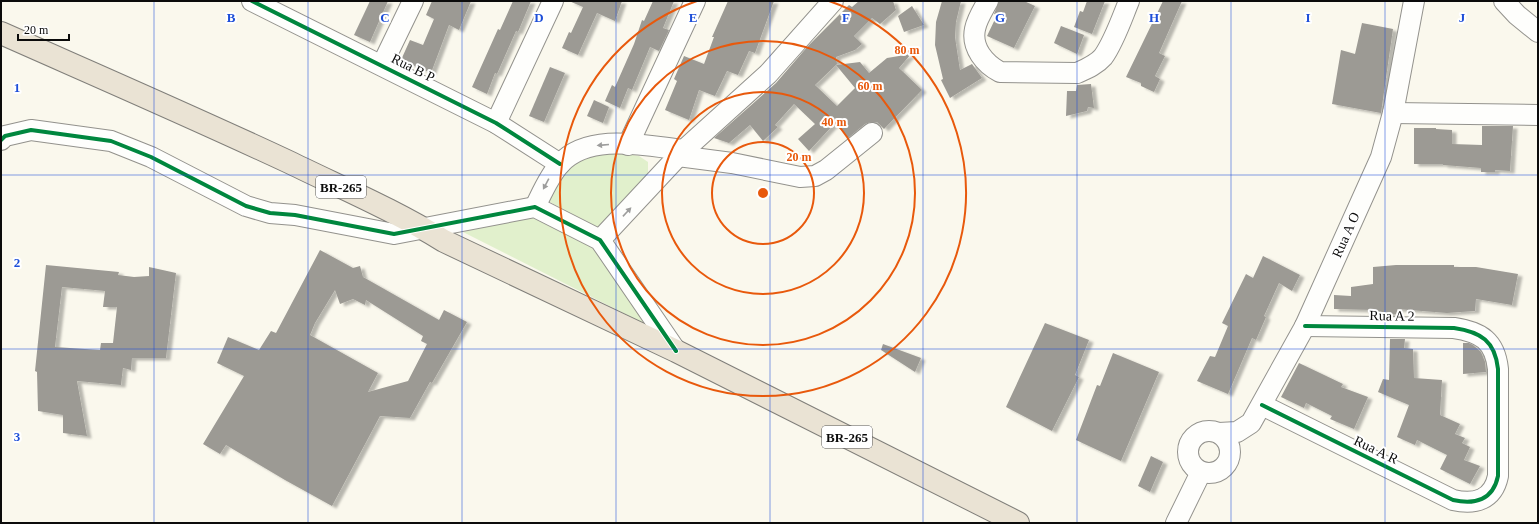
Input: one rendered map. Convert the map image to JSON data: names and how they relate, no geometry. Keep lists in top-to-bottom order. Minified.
{"streets":{"highway":["BR-265"],"street":["Rua B P","Rua A O","Rua A 2","Rua A R"]},"crossings":[["Rua A O","Rua A 2"],["Rua A O","Rua A R"],["Rua A 2","Rua A R"]],"scale_bar":"20 m","grid":{"columns":["B","C","D","E","F","G","H","I","J"],"rows":["1","2","3"]},"rings":["80 m","60 m","40 m","20 m"]}
